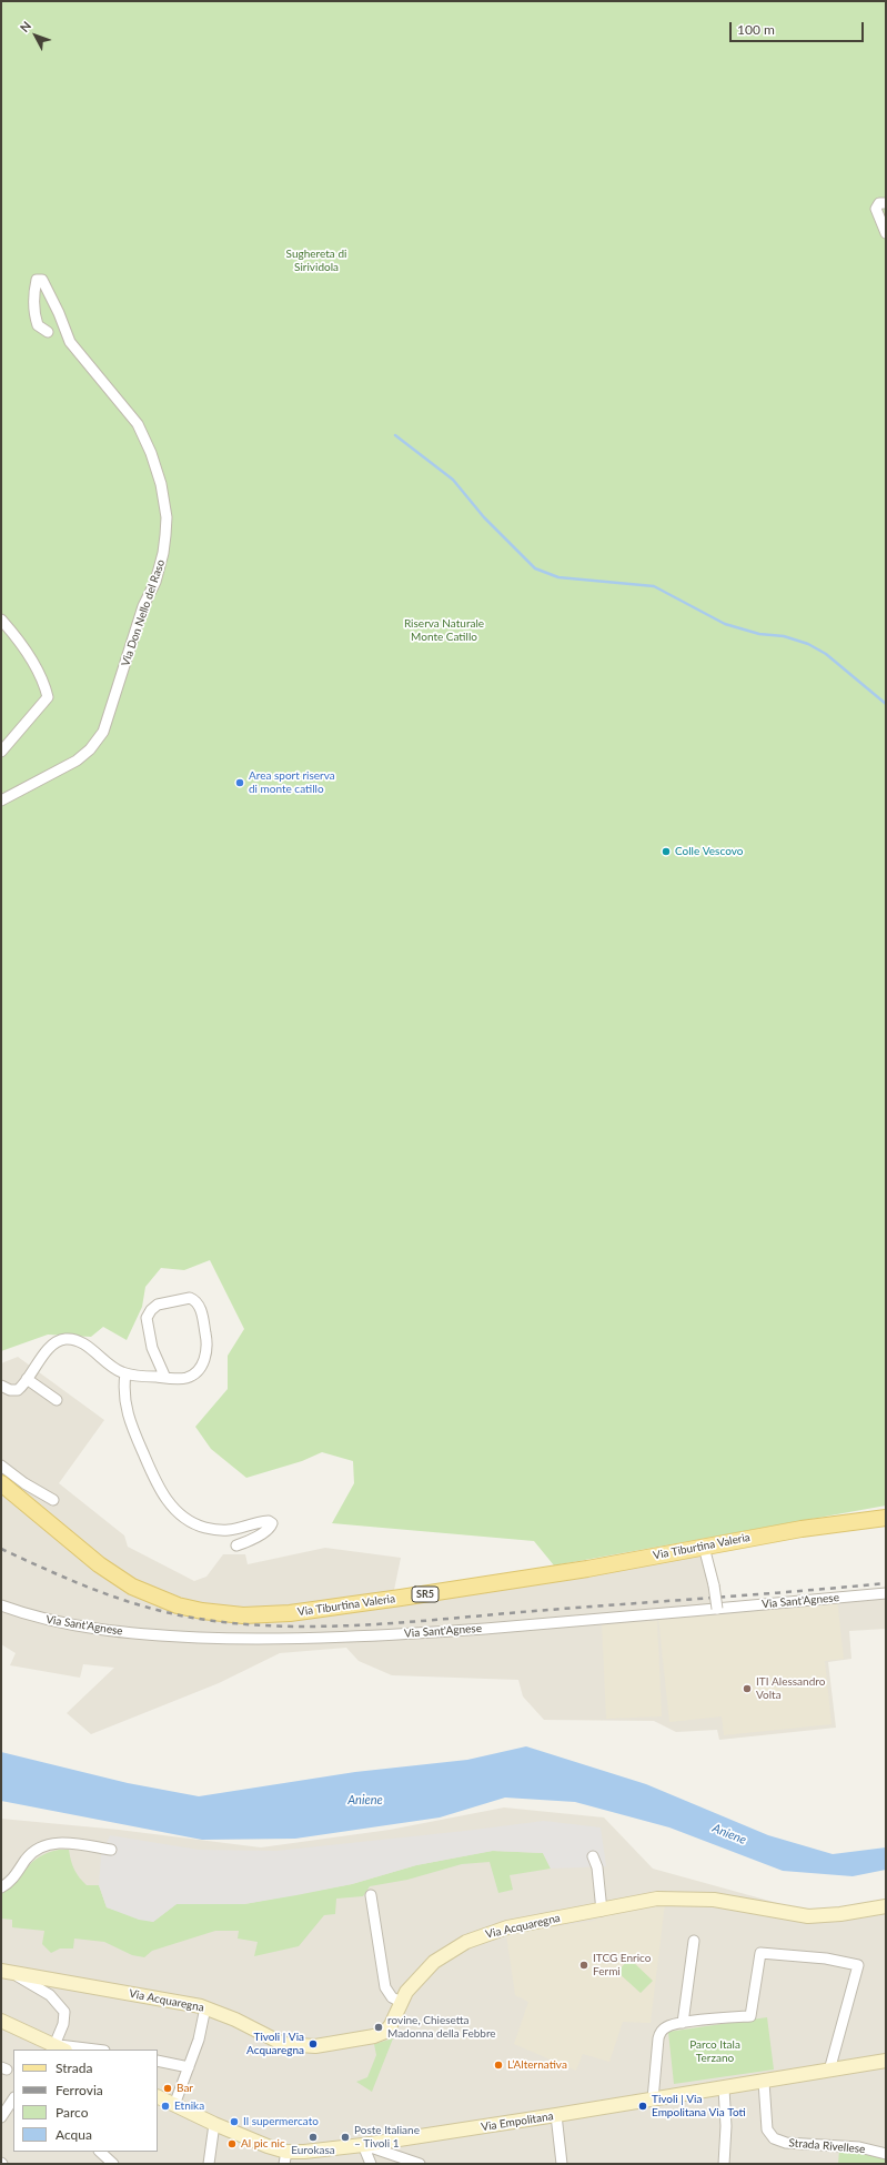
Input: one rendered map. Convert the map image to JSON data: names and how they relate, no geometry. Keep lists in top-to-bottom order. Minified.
{"streets":{"main road":["Via Tiburtina Valeria","SR5","Via Acquaregna","Via Empolitana"],"street":["Via Don Nello del Raso","Via Sant'Agnese","Strada Rivellese"]},"crossings":[["Via Empolitana","Strada Rivellese"]],"water":["Aniene"],"parks":["Sughereta di Sirividola","Riserva Naturale Monte Catillo","Parco Itala Terzano"],"places":["Area sport riserva di monte catillo","Colle Vescovo","ITI Alessandro Volta","ITCG Enrico Fermi","rovine, Chiesetta Madonna della Febbre","Tivoli | Via Acquaregna","L’Alternativa","Bar","Etnika","Tivoli | Via Empolitana Via Toti","Il supermercato","Eurokasa","Poste Italiane – Tivoli 1","Al pic nic"],"legend":["Strada","Ferrovia","Parco","Acqua"],"scale_bar":"100 m","north":"top left"}
